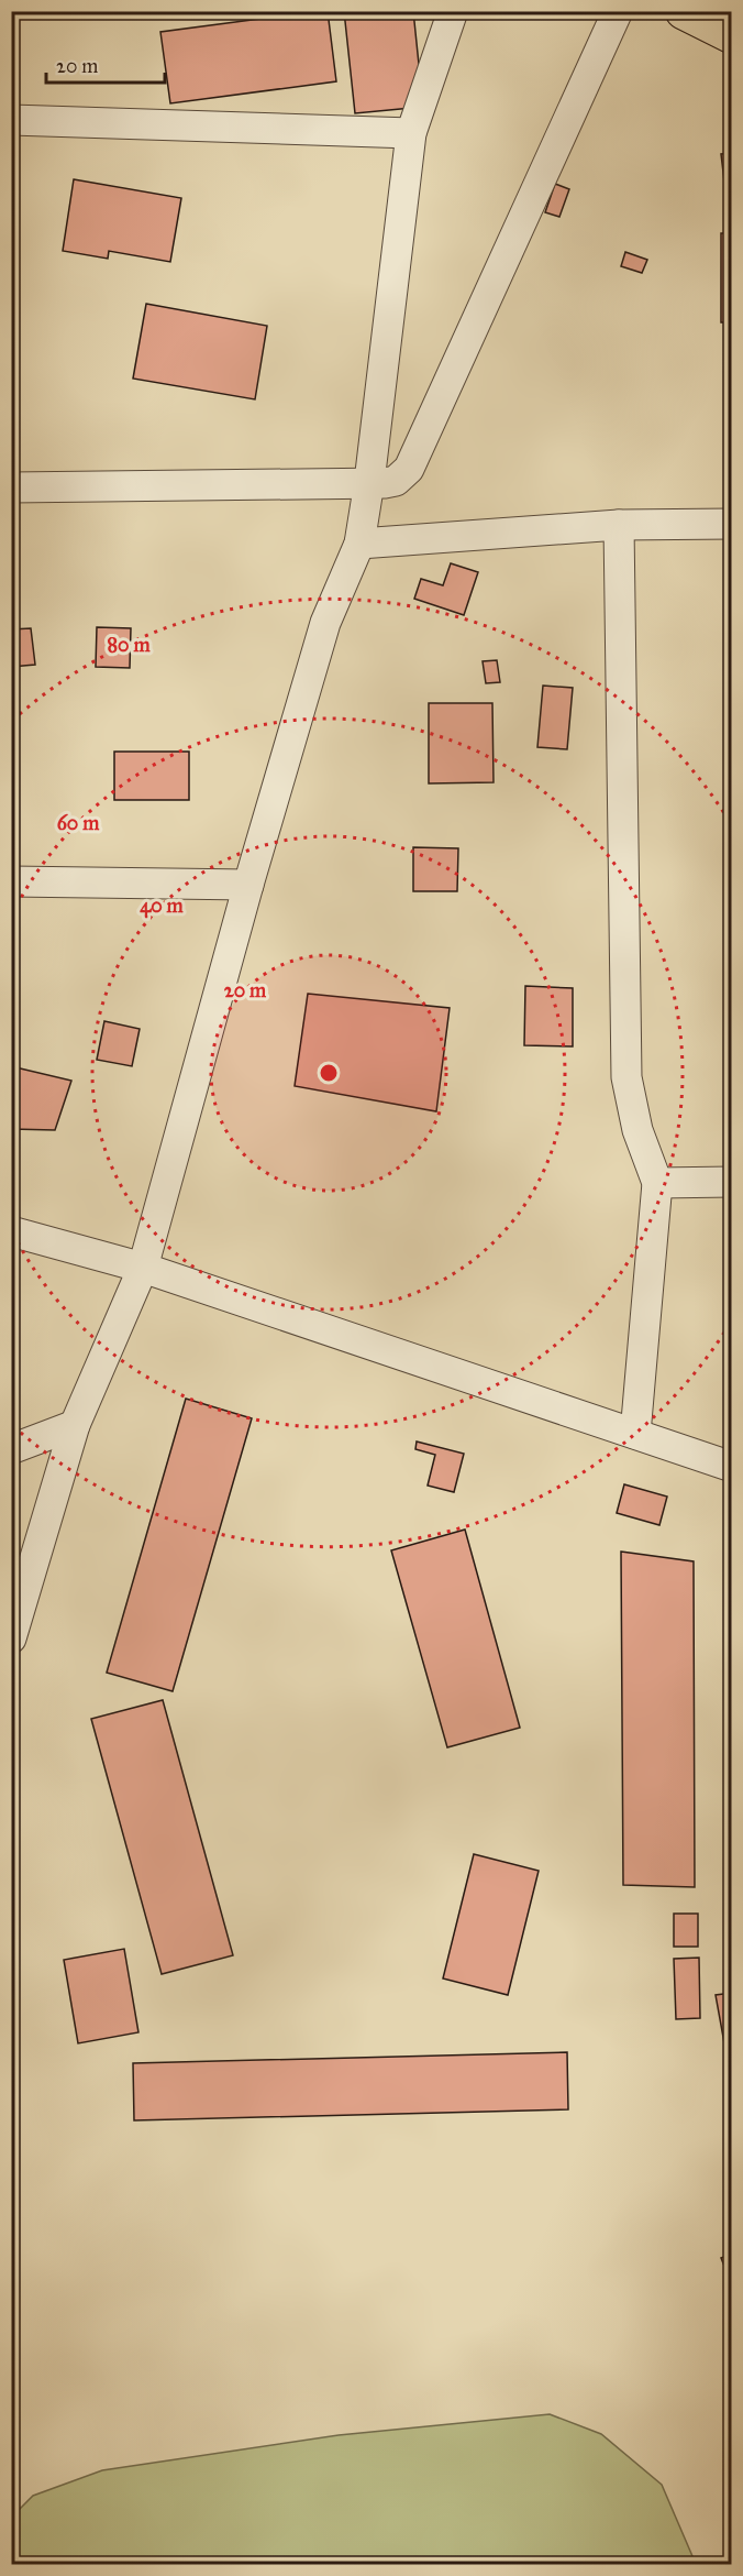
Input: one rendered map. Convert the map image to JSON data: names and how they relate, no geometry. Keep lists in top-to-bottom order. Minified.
{"scale_bar":"20 m","rings":["80 m","60 m","40 m","20 m"]}
